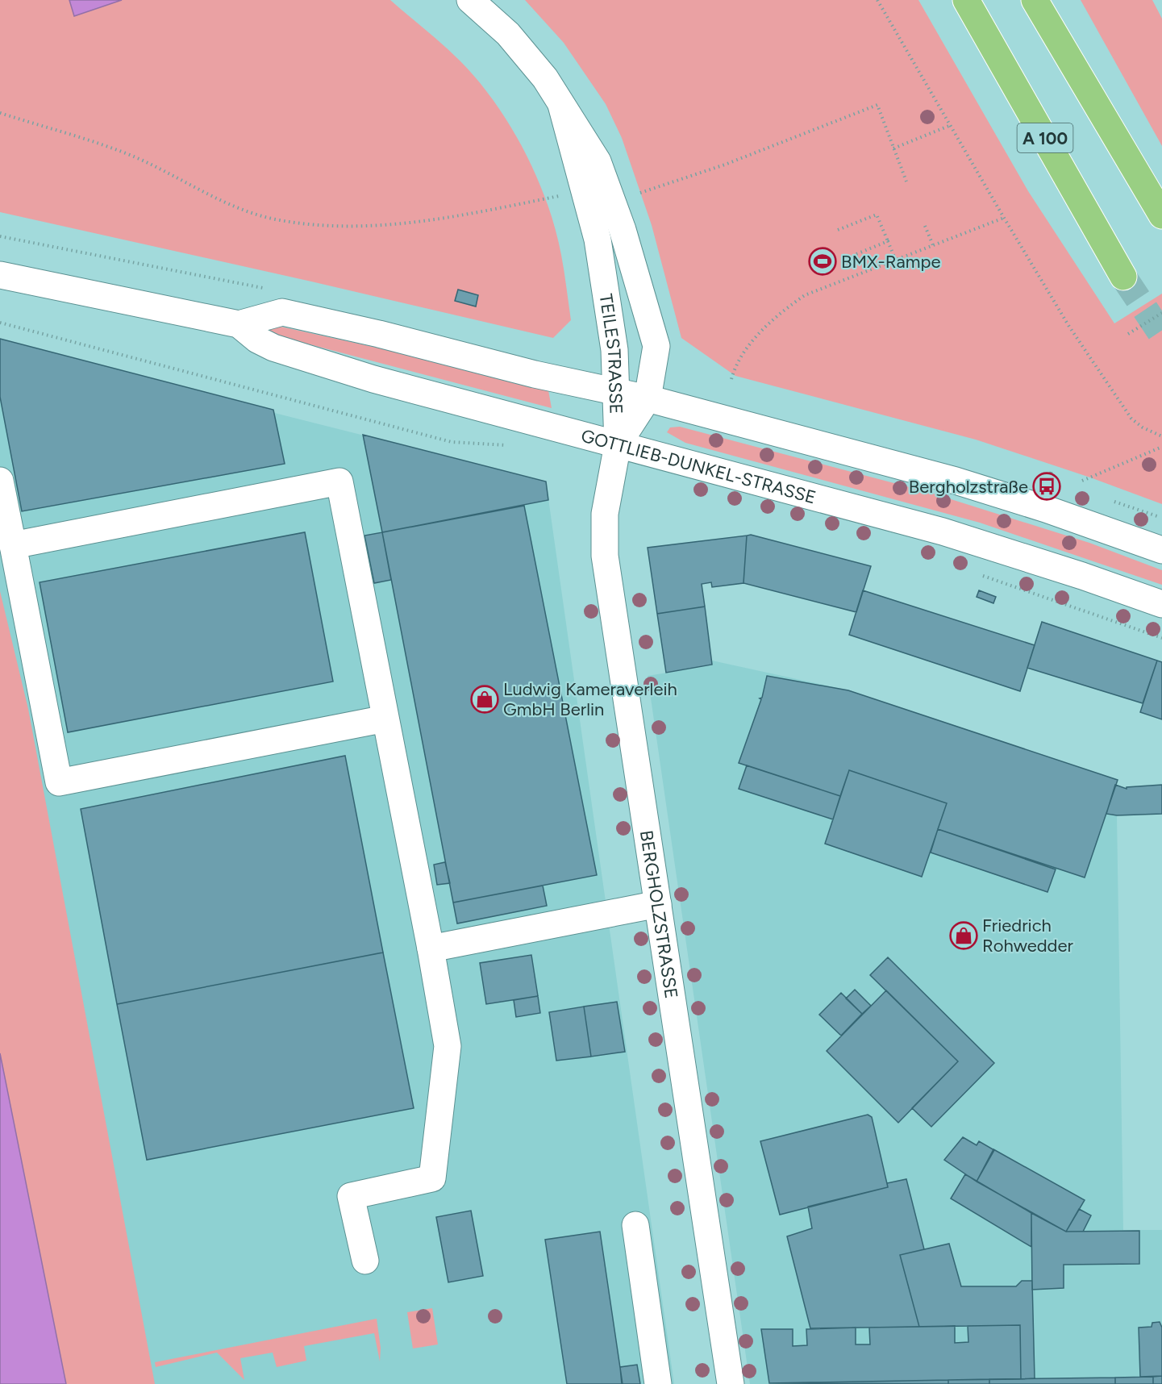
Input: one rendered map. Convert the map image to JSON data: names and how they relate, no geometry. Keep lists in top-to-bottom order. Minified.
{"streets":{"highway":["A 100"],"street":["TEILESTRASSE","GOTTLIEB-DUNKEL-STRASSE","BERGHOLZSTRASSE"]},"crossings":[["TEILESTRASSE","GOTTLIEB-DUNKEL-STRASSE"],["TEILESTRASSE","BERGHOLZSTRASSE"],["GOTTLIEB-DUNKEL-STRASSE","BERGHOLZSTRASSE"]],"places":{"sports":["BMX-Rampe"],"bus stop":["Bergholzstraße"],"shop":["Ludwig Kameraverleih GmbH Berlin","Friedrich Rohwedder"]}}
